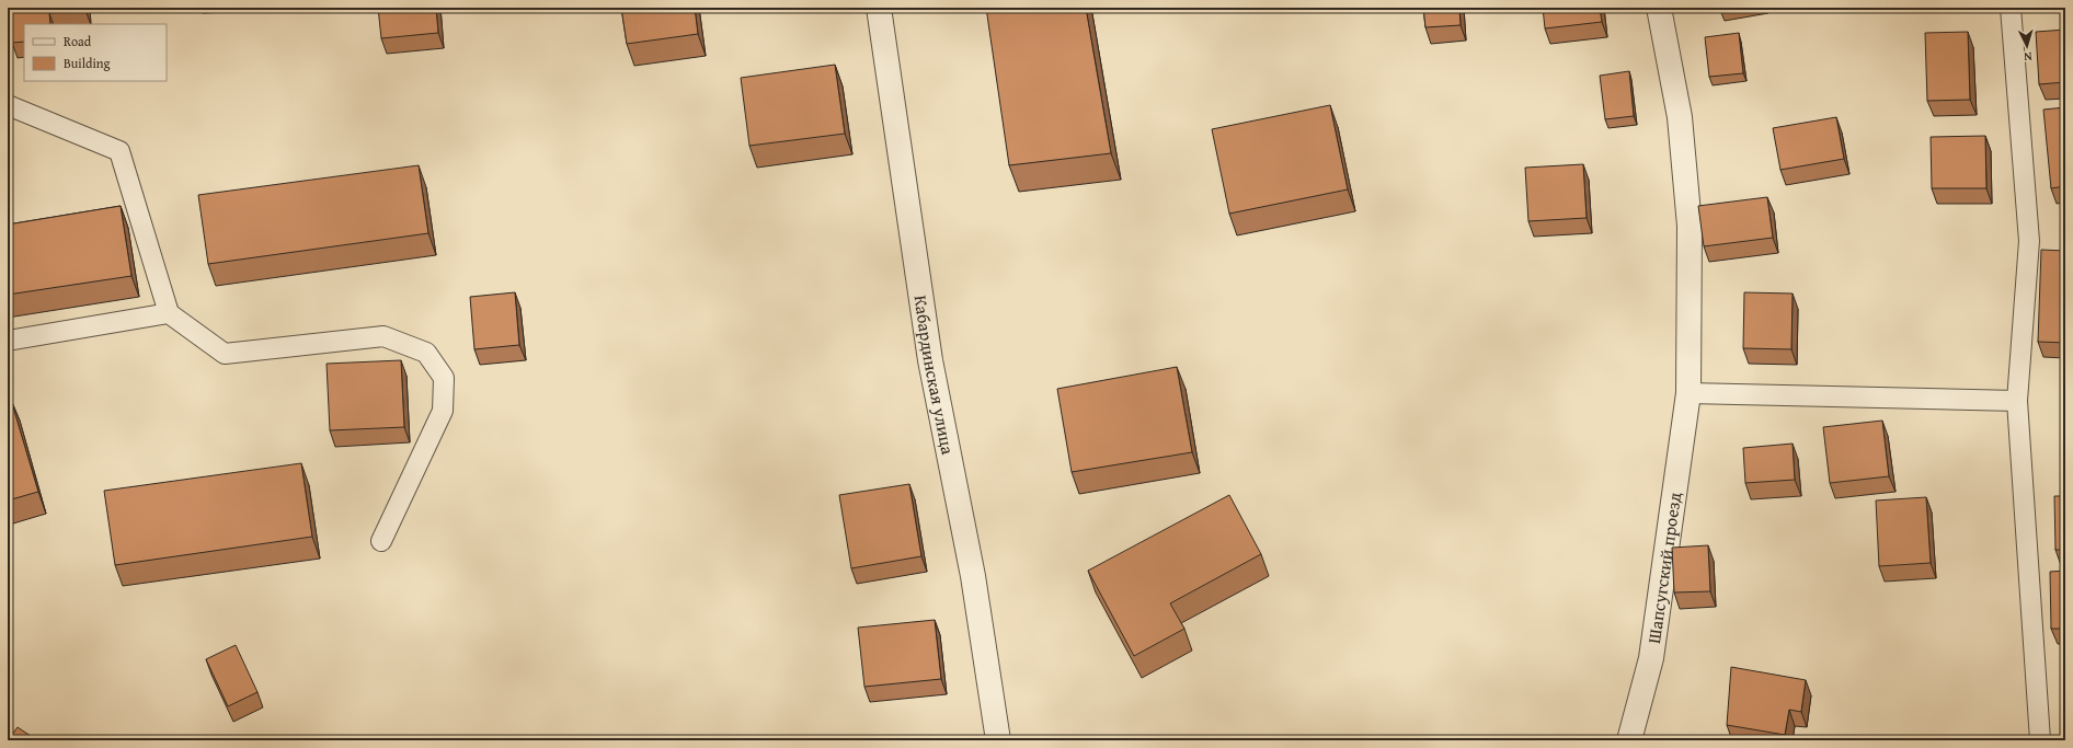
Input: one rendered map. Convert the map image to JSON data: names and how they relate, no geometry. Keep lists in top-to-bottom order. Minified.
{"streets":{"street":["Кабардинская улица","Шапсугский проезд"]},"legend":["Road","Building"],"north":"bottom"}
